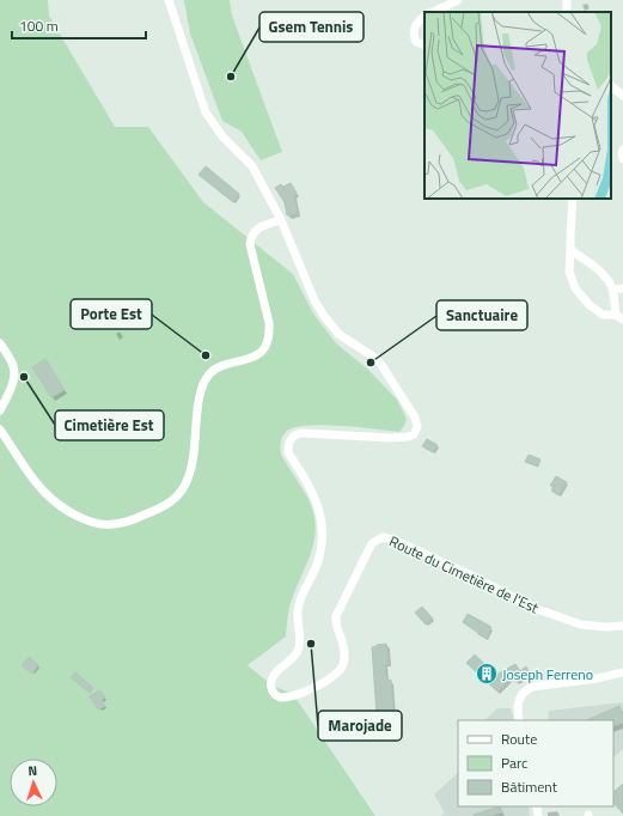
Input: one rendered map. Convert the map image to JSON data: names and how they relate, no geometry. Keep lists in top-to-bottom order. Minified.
{"streets":{"street":["Route du Cimetière de l'Est"]},"places":{"other":["Gsem Tennis","Porte Est","Sanctuaire","Cimetière Est","Marojade"],"building":["Joseph Ferreno"]},"legend":["Route","Parc","Bâtiment"],"scale_bar":"100 m","north":"top"}
